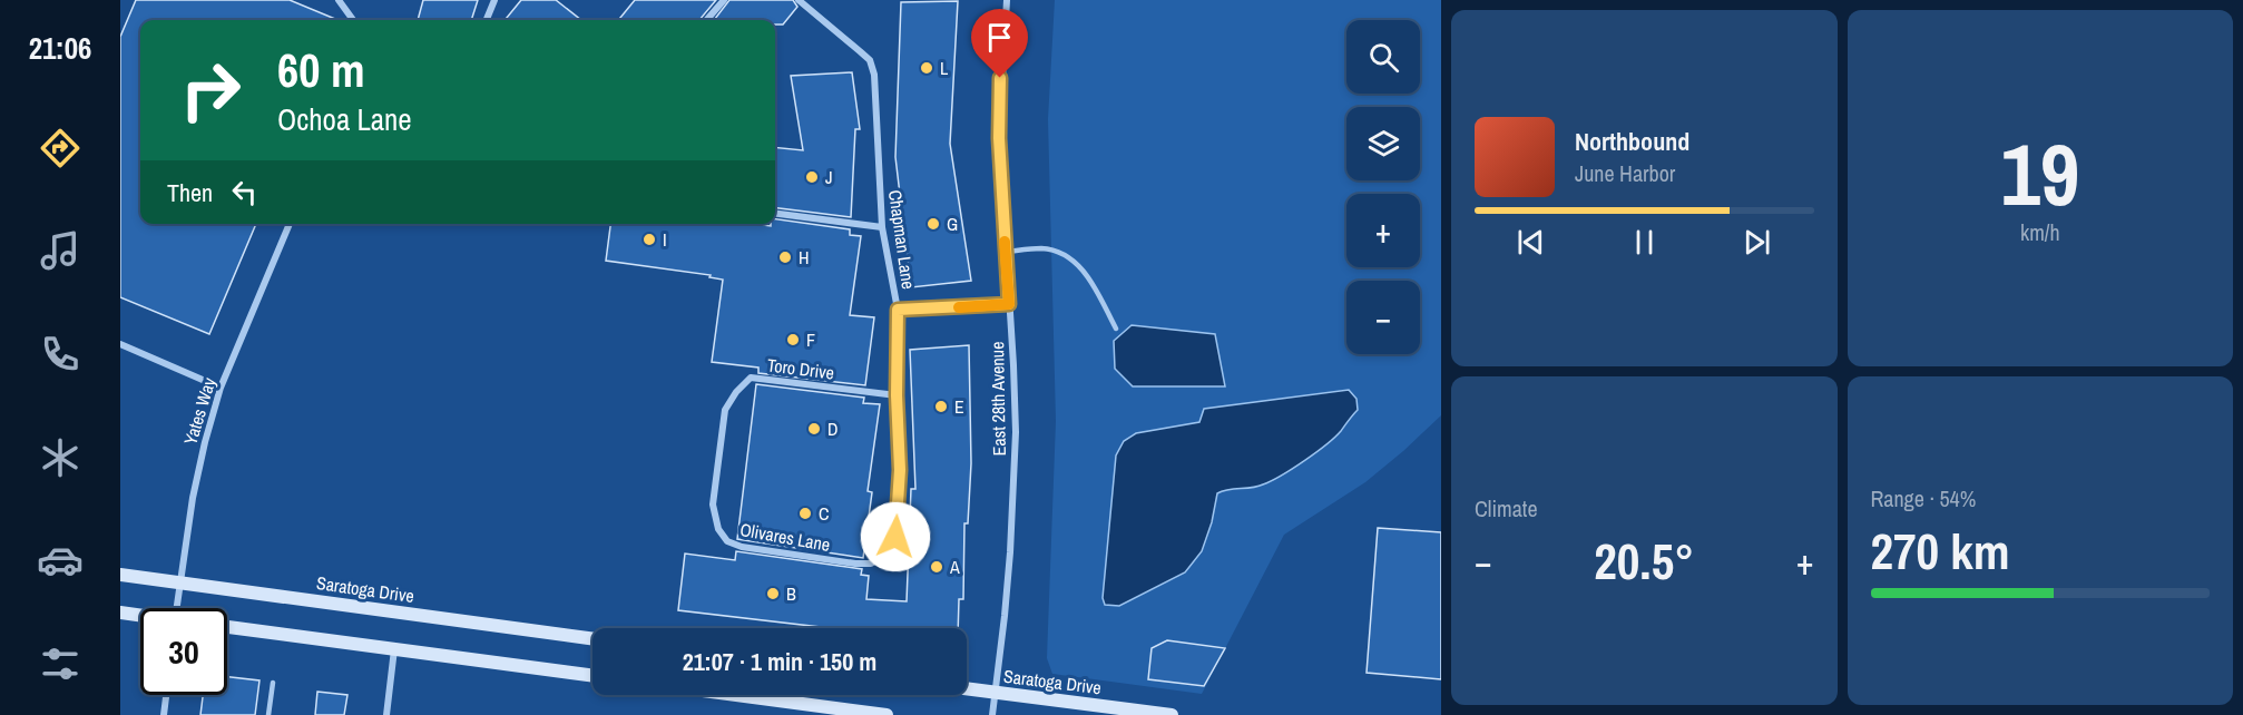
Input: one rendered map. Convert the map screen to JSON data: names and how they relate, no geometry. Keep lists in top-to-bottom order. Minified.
{"streets":{"main road":["Saratoga Drive"],"street":["Chapman Lane","Toro Drive","East 28th Avenue","Yates Way","Olivares Lane"]},"crossings":[["Chapman Lane","Toro Drive"],["Chapman Lane","Olivares Lane"],["Toro Drive","Olivares Lane"],["East 28th Avenue","Saratoga Drive"],["Yates Way","Saratoga Drive"]],"places":["L","J","G","I","H","F","E","D","C","A","B"],"page":{"tabs":"21:06","tile":[["19","km/h"],"Climate",["Range · 54%","270 km"]],"map_buttons":["+","−"],"turn":["60 m","Ochoa Lane"],"song":["Northbound","June Harbor"],"then":"Then","heat":["−","20.5°","+"],"limit":"30","trip":"21:07 · 1 min · 150 m"}}
